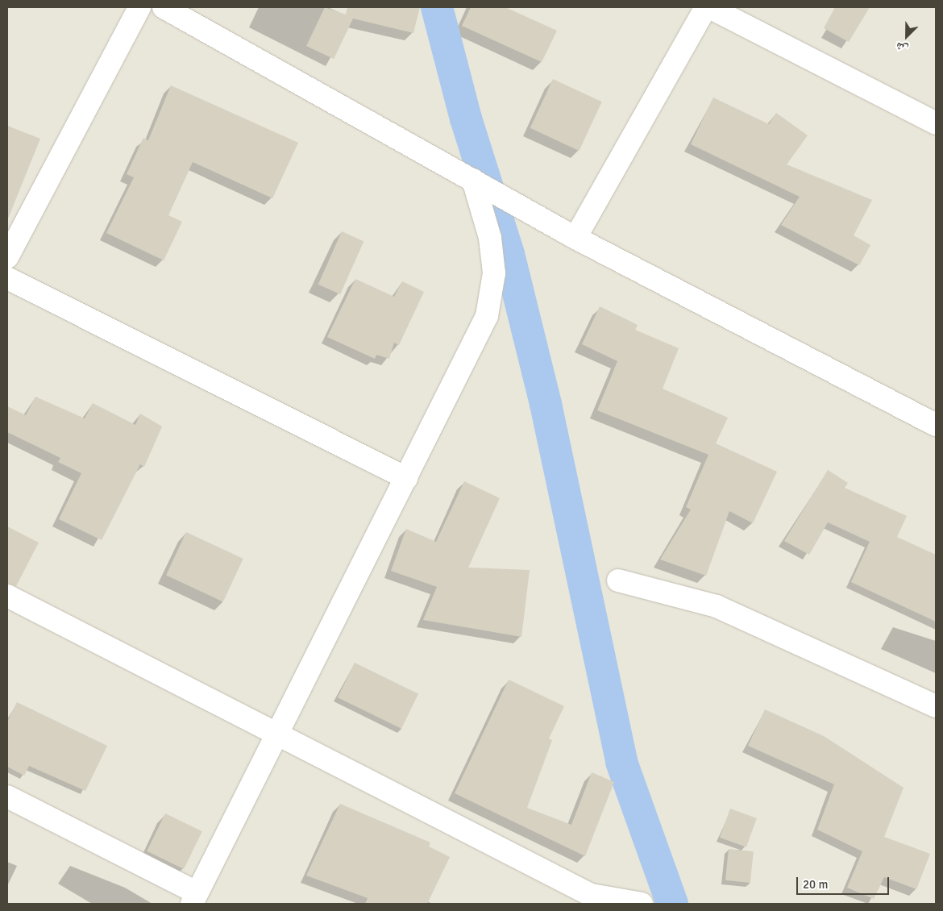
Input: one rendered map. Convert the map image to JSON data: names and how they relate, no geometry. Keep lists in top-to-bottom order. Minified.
{"scale_bar":"20 m","north":"bottom left"}
